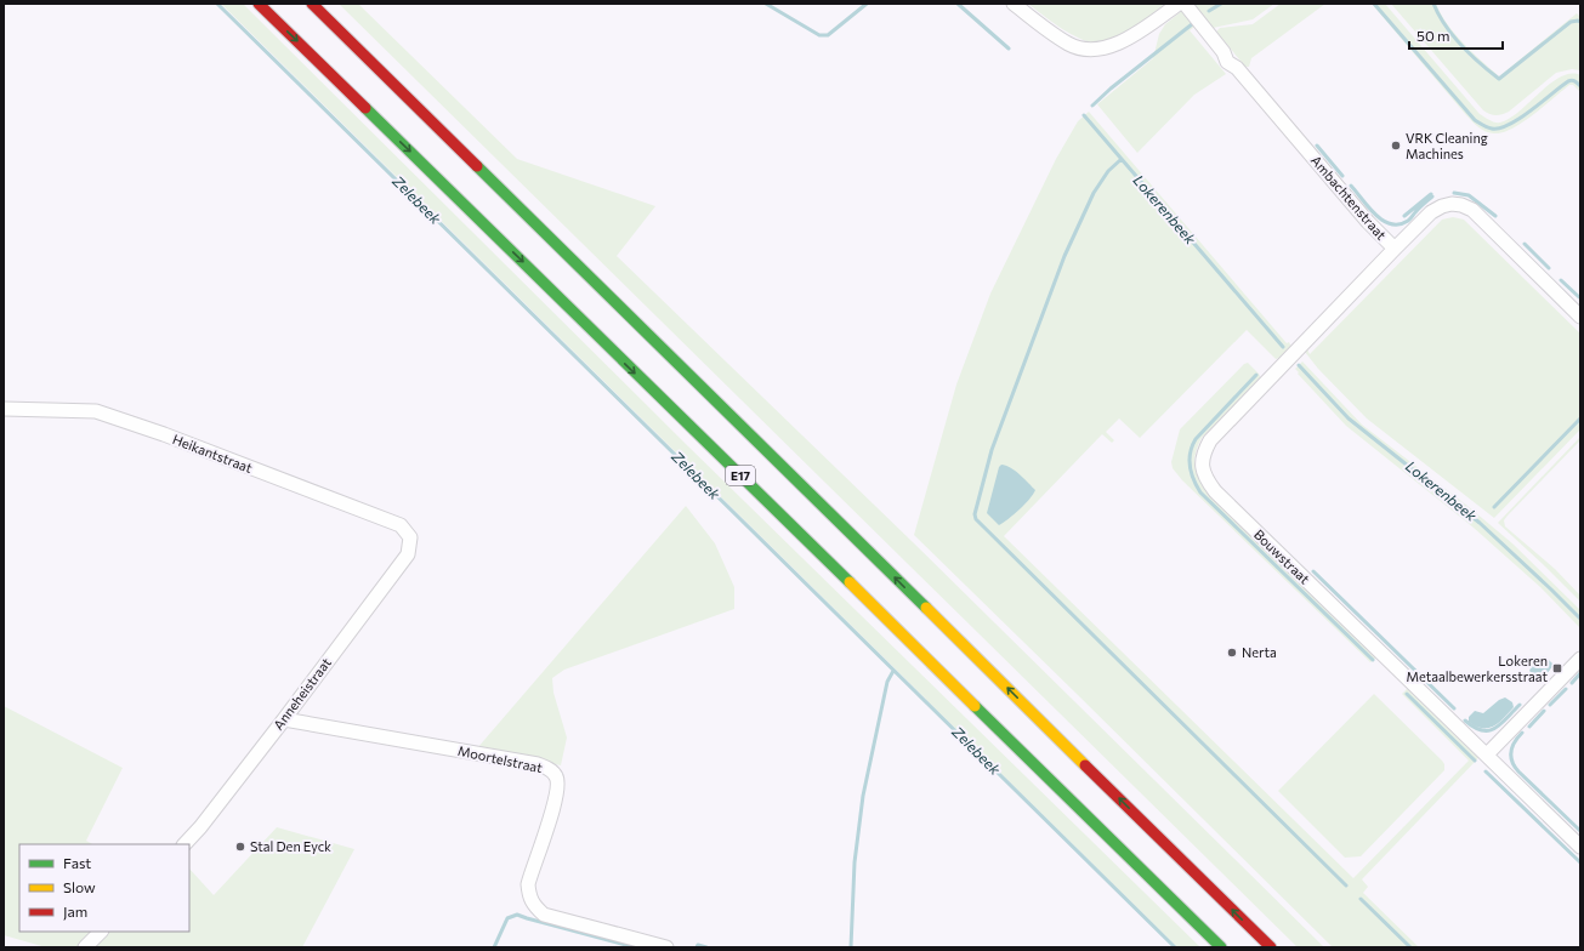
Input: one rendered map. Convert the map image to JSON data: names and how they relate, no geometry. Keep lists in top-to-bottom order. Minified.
{"streets":{"highway":["E17"],"street":["Ambachtenstraat","Heikantstraat","Bouwstraat","Anneheistraat","Moortelstraat"]},"crossings":[["Ambachtenstraat","Bouwstraat"],["Heikantstraat","Anneheistraat"],["Anneheistraat","Moortelstraat"]],"water":["Zelebeek","Lokerenbeek"],"places":{"other":["VRK Cleaning Machines","Nerta","Stal Den Eyck"],"transit":["Lokeren Metaalbewerkersstraat"]},"legend":["Fast","Slow","Jam"],"scale_bar":"50 m"}
